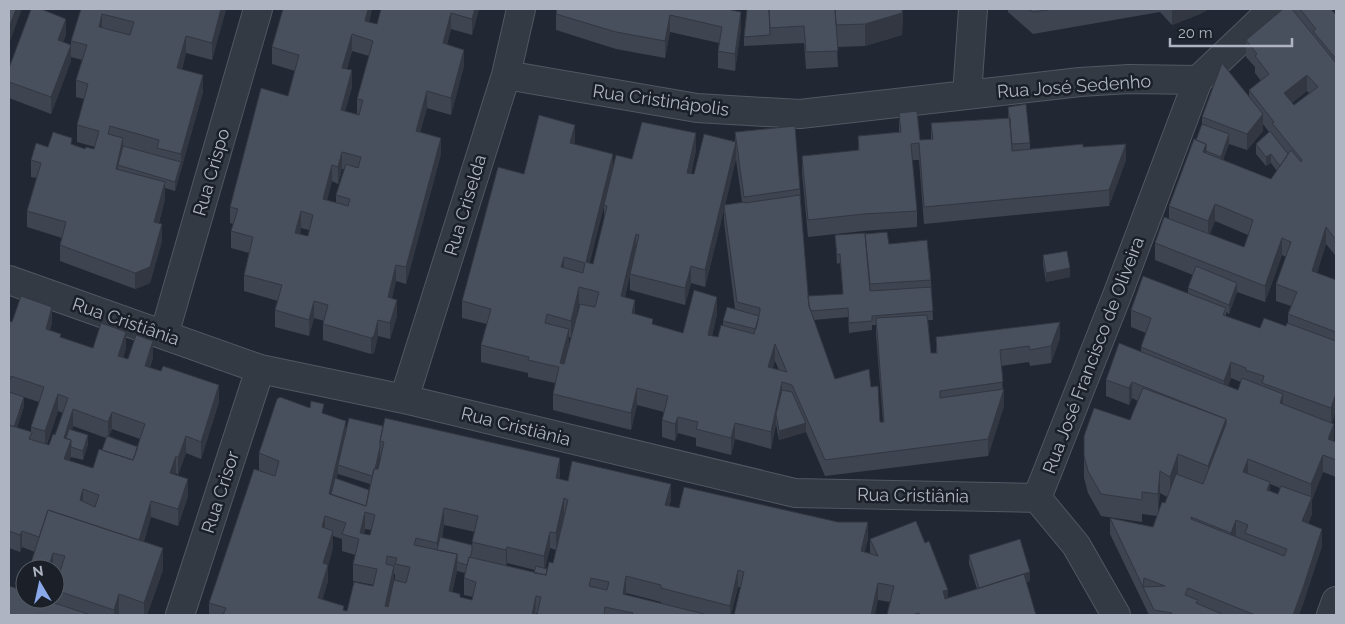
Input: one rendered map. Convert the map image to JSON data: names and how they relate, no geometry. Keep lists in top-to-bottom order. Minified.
{"streets":{"street":["Rua José Sedenho","Rua Cristinápolis","Rua Crispo","Rua Criselda","Rua Cristiânia","Rua José Francisco de Oliveira","Rua Crisor"]},"crossings":[["Rua José Sedenho","Rua Cristinápolis"],["Rua José Sedenho","Rua José Francisco de Oliveira"],["Rua Cristinápolis","Rua Criselda"],["Rua Crispo","Rua Cristiânia"],["Rua Criselda","Rua Cristiânia"],["Rua Cristiânia","Rua José Francisco de Oliveira"],["Rua Cristiânia","Rua Crisor"]],"scale_bar":"20 m","north":"top"}
